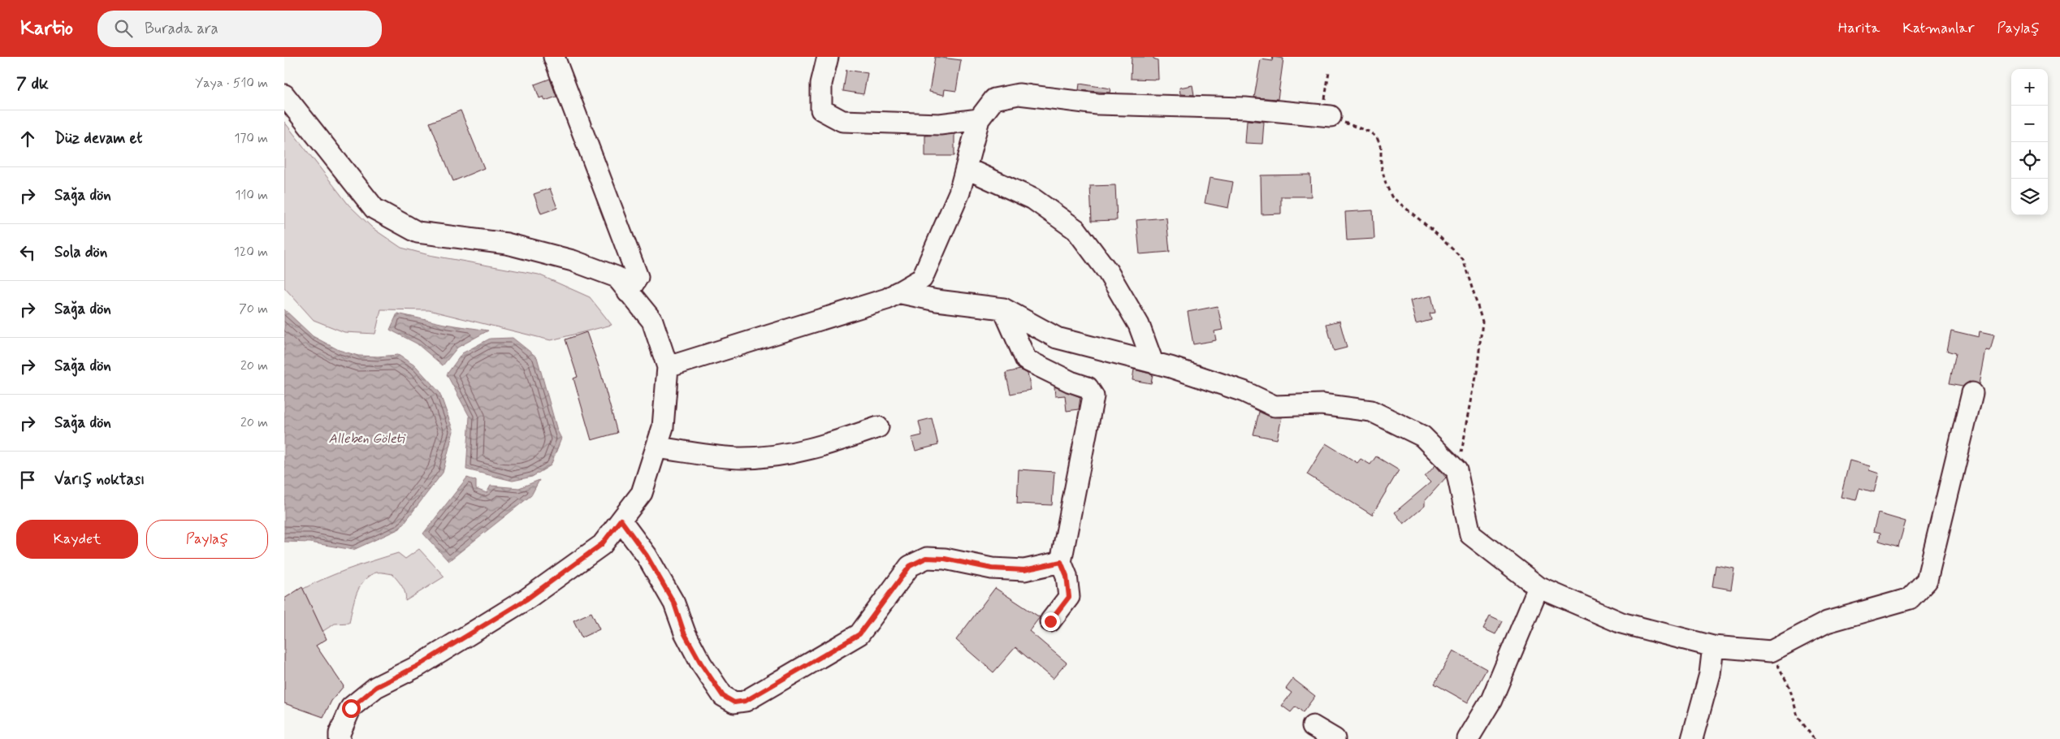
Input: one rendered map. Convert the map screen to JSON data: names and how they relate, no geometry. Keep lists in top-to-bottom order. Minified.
{"water":["Alleben Göleti"],"page":{"header":"Kartio","search":"Burada ara","nav":["Harita","Katmanlar","Paylaş"],"heading":["7 dk","Yaya · 510 m"],"map_buttons":["+","−"],"list":[["Düz devam et","170 m"],["Sağa dön","110 m"],["Sola dön","120 m"],["Sağa dön","70 m"],["Sağa dön","20 m"],["Sağa dön","20 m"],"Varış noktası"],"buttons":["Kaydet","Paylaş"]}}
